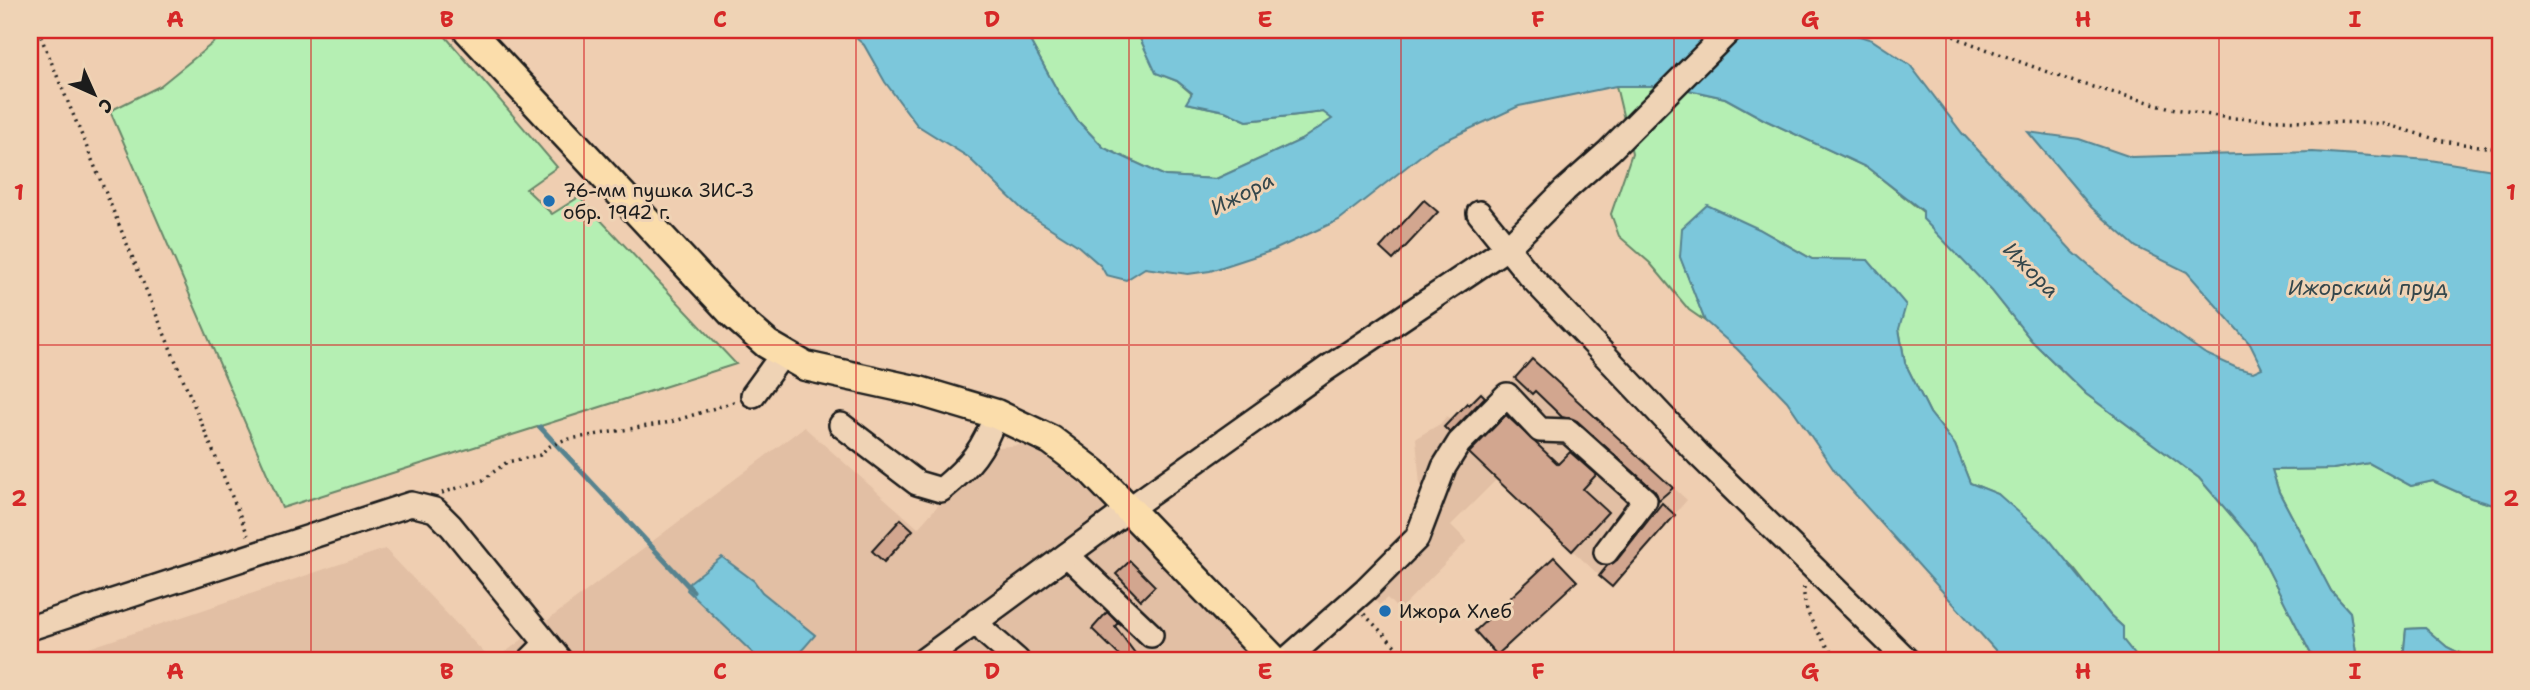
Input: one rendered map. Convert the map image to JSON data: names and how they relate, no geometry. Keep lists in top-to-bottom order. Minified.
{"water":["Ижора","Ижорский пруд"],"places":["76-мм пушка ЗИС-3 обр. 1942 г.","Ижора Хлеб"],"north":"bottom right","grid":{"columns":["A","B","C","D","E","F","G","H","I"],"rows":["1","2"]}}
